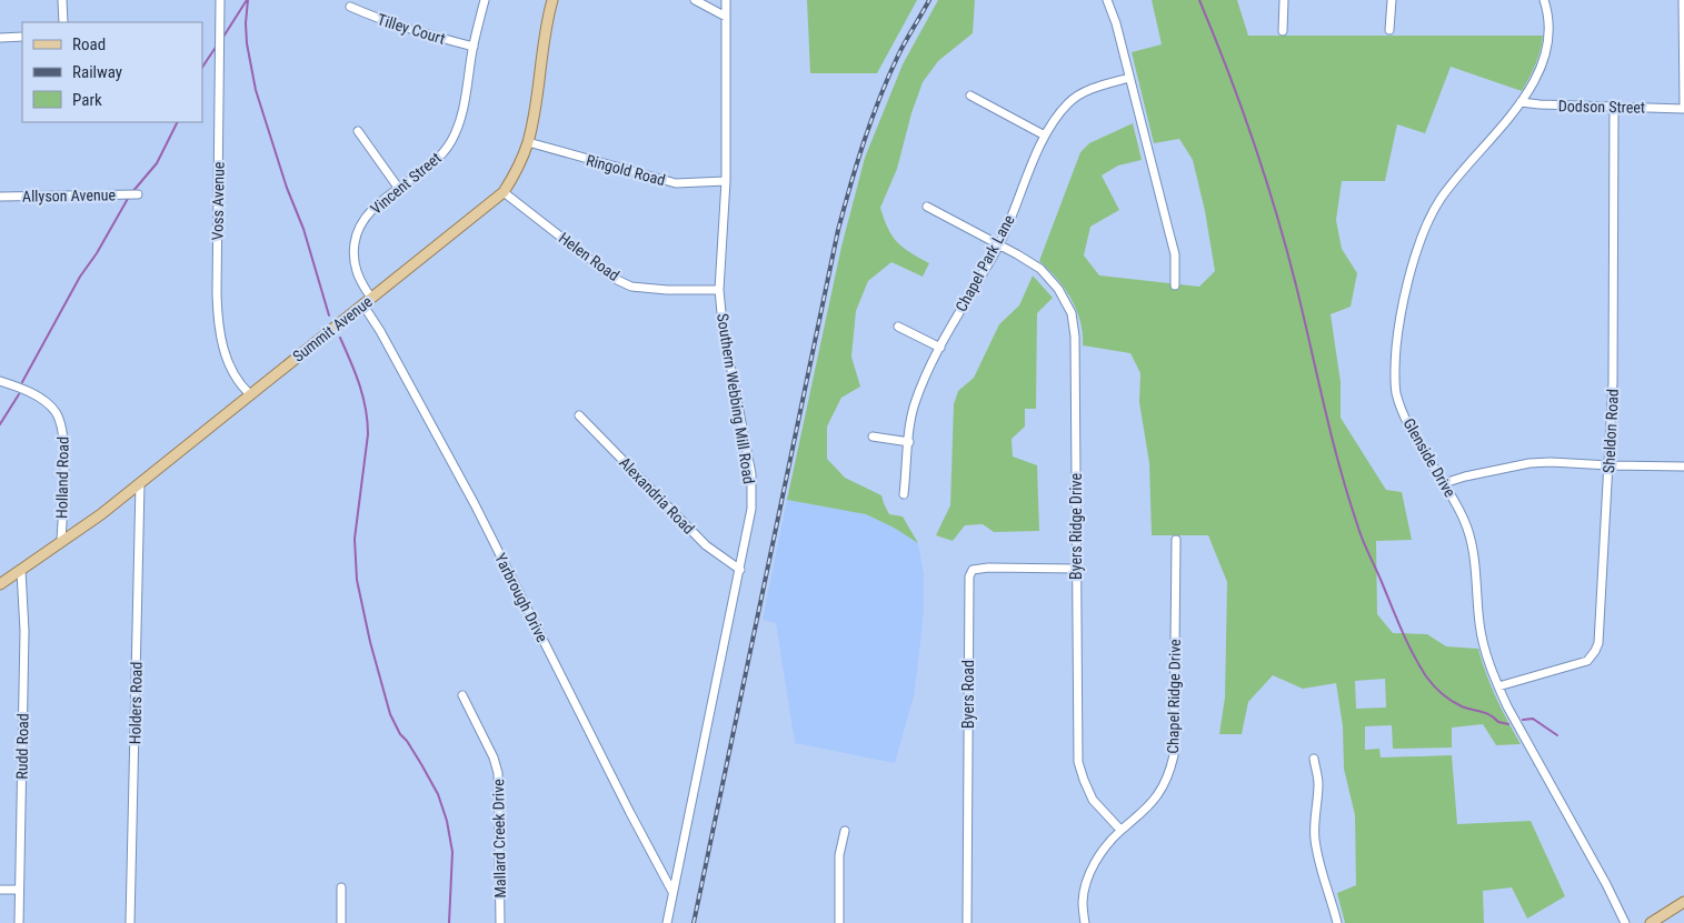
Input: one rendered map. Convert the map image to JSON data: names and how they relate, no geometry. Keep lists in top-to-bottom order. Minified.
{"streets":{"main road":["Summit Avenue"],"street":["Tilley Court","Dodson Street","Ringold Road","Vincent Street","Allyson Avenue","Voss Avenue","Helen Road","Chapel Park Lane","Southern Webbing Mill Road","Sheldon Road","Glenside Drive","Holland Road","Alexandria Road","Byers Ridge Drive","Yarbrough Drive","Byers Road","Chapel Ridge Drive","Holders Road","Rudd Road","Mallard Creek Drive"]},"crossings":[["Tilley Court","Vincent Street"],["Dodson Street","Sheldon Road"],["Dodson Street","Glenside Drive"],["Ringold Road","Summit Avenue"],["Ringold Road","Southern Webbing Mill Road"],["Vincent Street","Summit Avenue"],["Voss Avenue","Summit Avenue"],["Helen Road","Summit Avenue"],["Helen Road","Southern Webbing Mill Road"],["Chapel Park Lane","Byers Ridge Drive"],["Summit Avenue","Holland Road"],["Summit Avenue","Yarbrough Drive"],["Summit Avenue","Holders Road"],["Summit Avenue","Rudd Road"],["Southern Webbing Mill Road","Alexandria Road"],["Southern Webbing Mill Road","Yarbrough Drive"],["Sheldon Road","Glenside Drive"],["Byers Ridge Drive","Byers Road"],["Byers Ridge Drive","Chapel Ridge Drive"]],"legend":["Road","Railway","Park"]}
